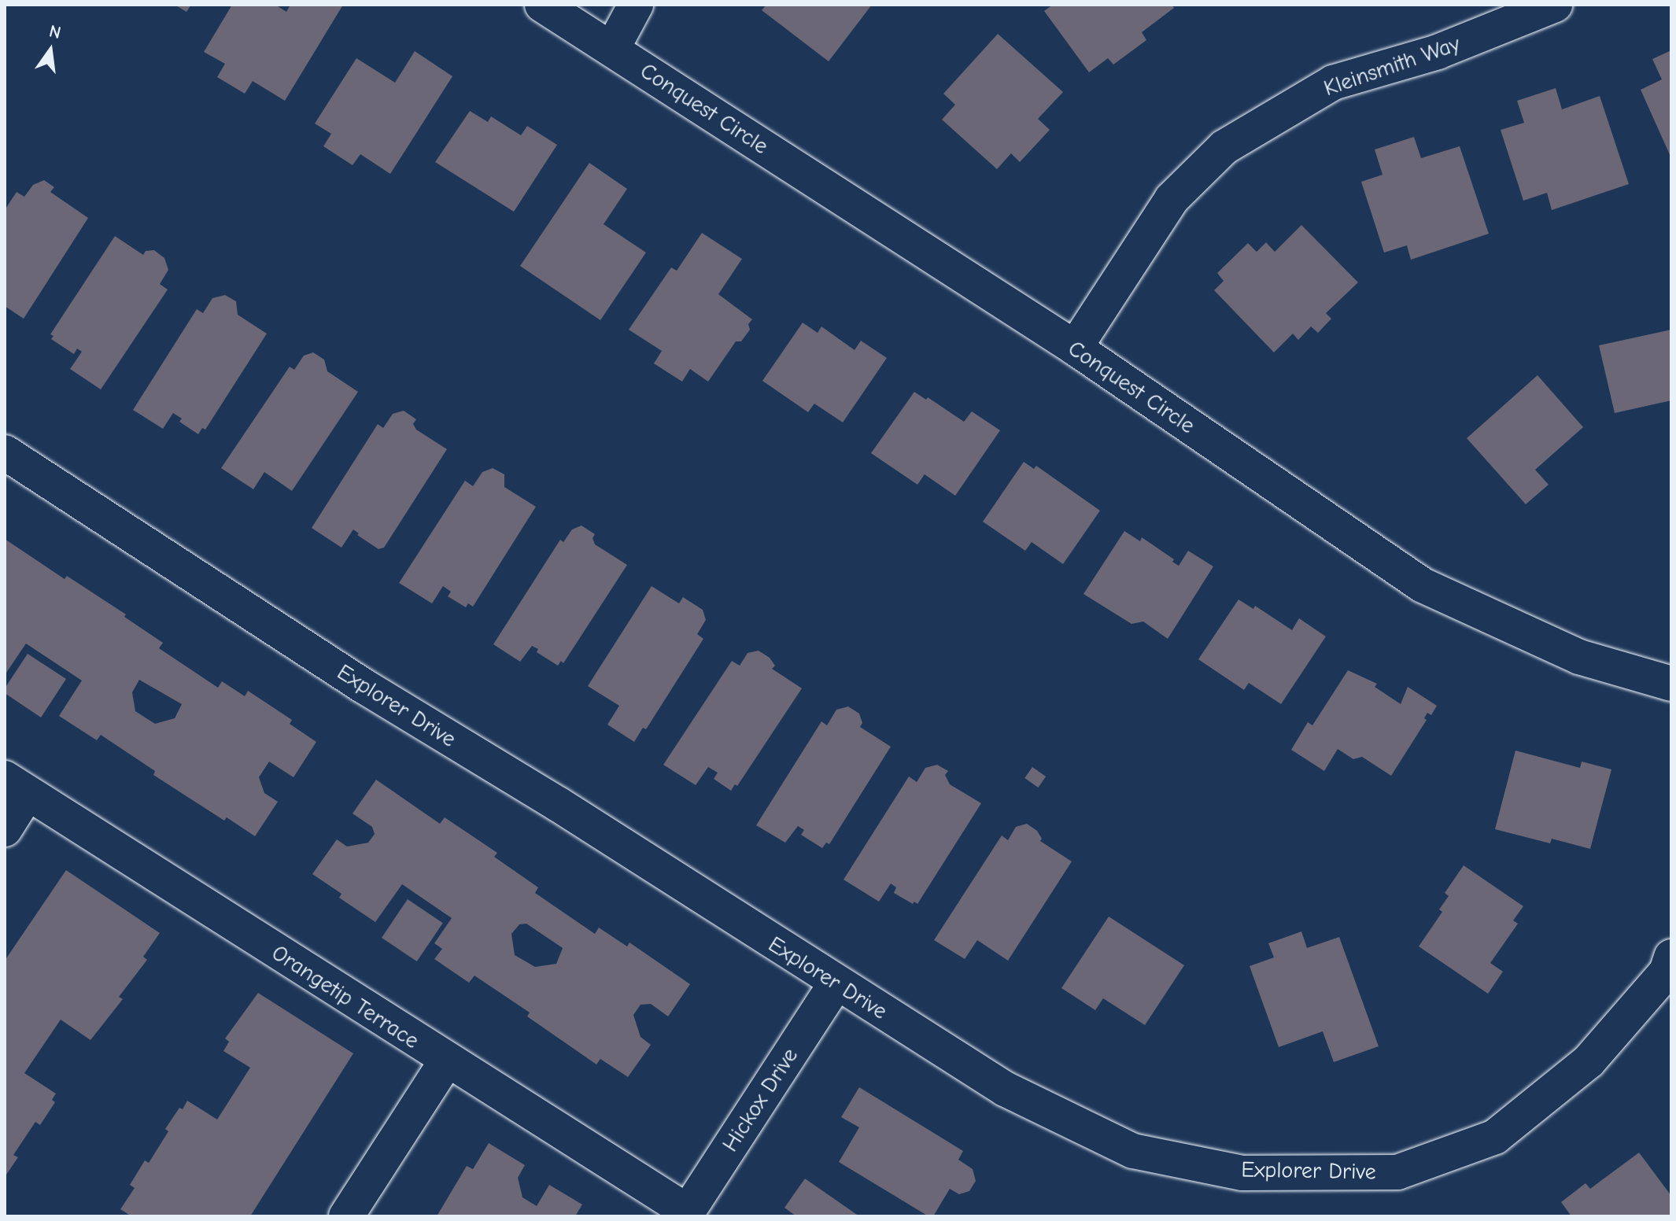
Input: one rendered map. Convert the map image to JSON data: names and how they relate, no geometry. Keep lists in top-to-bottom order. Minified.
{"streets":{"street":["Kleinsmith Way","Conquest Circle","Explorer Drive","Orangetip Terrace","Hickox Drive"]},"crossings":[["Kleinsmith Way","Conquest Circle"],["Explorer Drive","Hickox Drive"],["Orangetip Terrace","Hickox Drive"]],"north":"top"}
